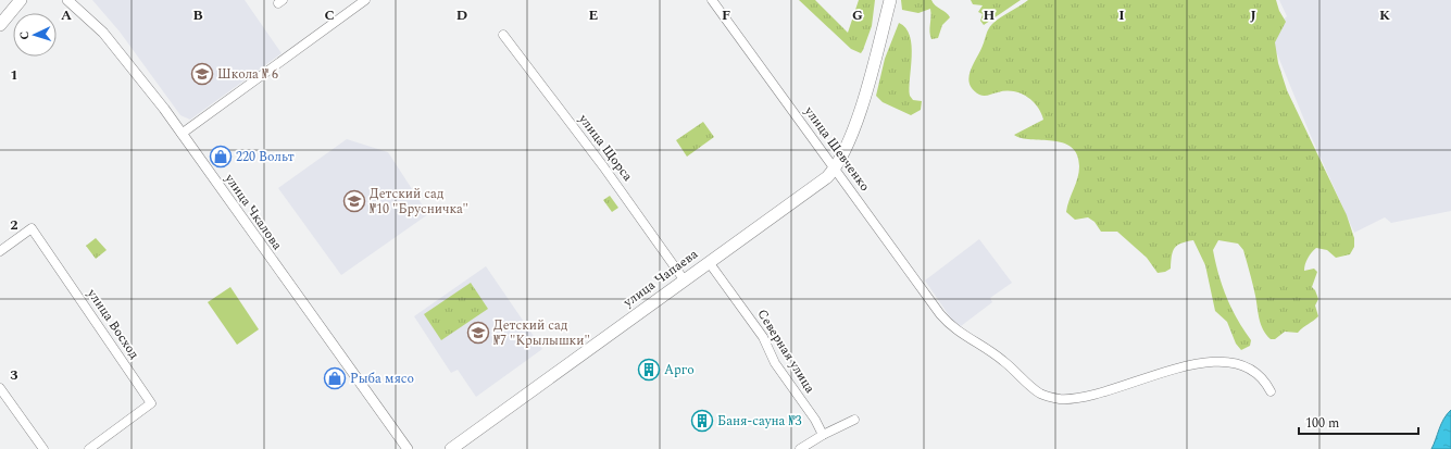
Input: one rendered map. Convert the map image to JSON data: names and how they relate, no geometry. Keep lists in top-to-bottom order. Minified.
{"streets":{"main road":["улица Чапаева"],"street":["улица Щорса","улица Шевченко","улица Чкалова","улица Восход","Северная улица"]},"crossings":[["улица Щорса","улица Чапаева"],["улица Шевченко","улица Чапаева"],["улица Чапаева","Северная улица"]],"places":{"school or university":["Школа № 6","Детский сад №10 \"Брусничка\"","Детский сад №7 \"Крылышки\""],"shop":["220 Вольт","Рыба мясо"],"building":["Арго","Баня-сауна №3"]},"scale_bar":"100 m","north":"left","grid":{"columns":["A","B","C","D","E","F","G","H","I","J","K"],"rows":["1","2","3"]}}
